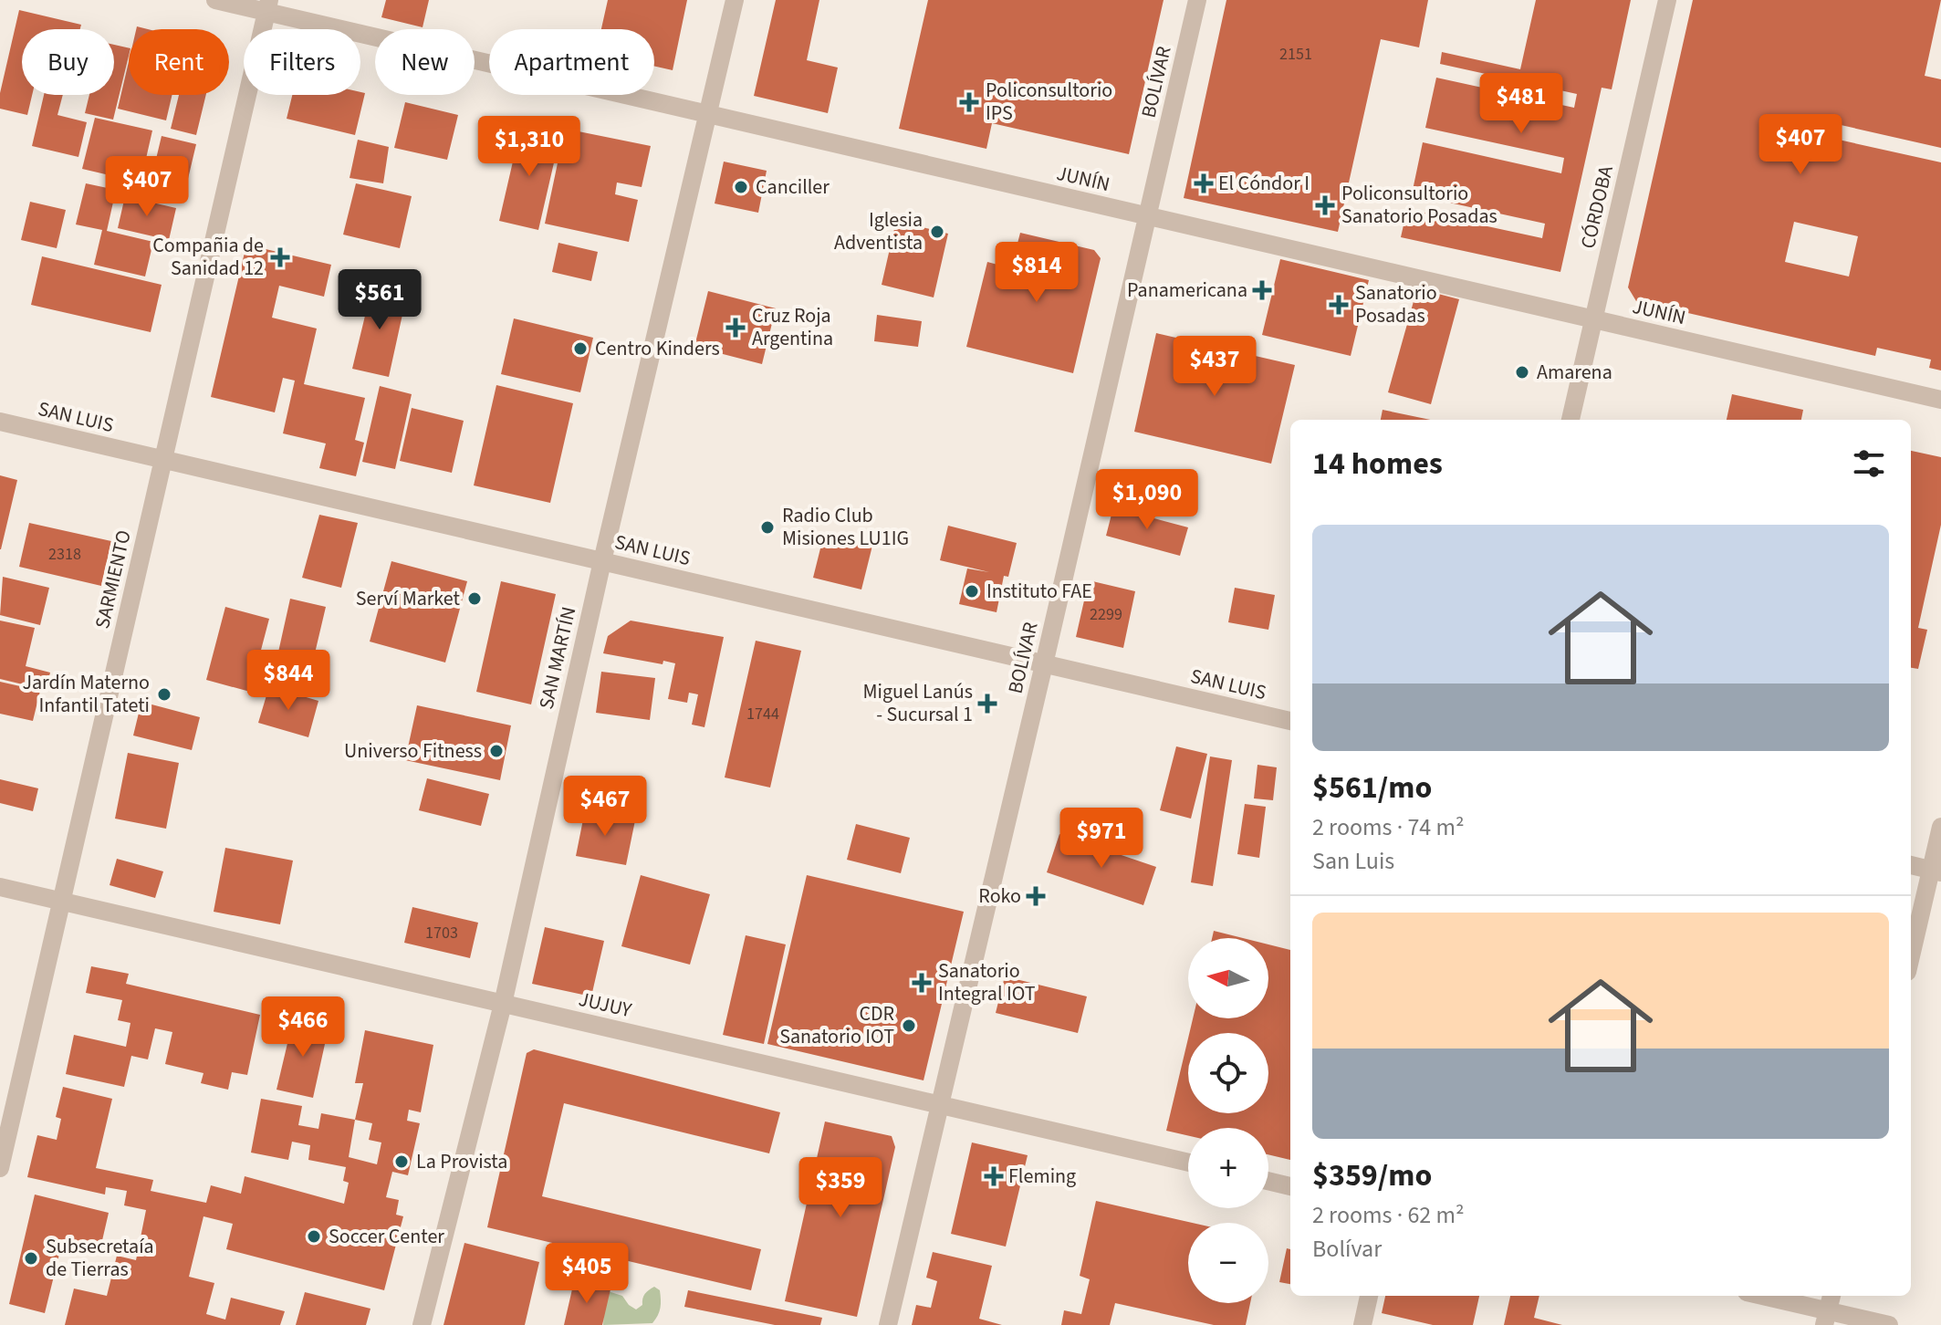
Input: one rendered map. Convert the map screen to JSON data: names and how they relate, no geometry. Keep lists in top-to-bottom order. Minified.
{"streets":{"street":["BOLÍVAR","JUNÍN","CÓRDOBA","SAN LUIS","SARMIENTO","SAN MARTÍN","JUJUY"]},"crossings":[["BOLÍVAR","JUNÍN"],["BOLÍVAR","SAN LUIS"],["BOLÍVAR","JUJUY"],["JUNÍN","CÓRDOBA"],["JUNÍN","SARMIENTO"],["JUNÍN","SAN MARTÍN"],["SAN LUIS","SARMIENTO"],["SAN LUIS","SAN MARTÍN"],["SARMIENTO","JUJUY"],["SAN MARTÍN","JUJUY"]],"places":{"health":["Policonsultorio IPS","El Cóndor I","Policonsultorio Sanatorio Posadas","Compañia de Sanidad 12","Panamericana","Sanatorio Posadas","Cruz Roja Argentina","Miguel Lanús - Sucursal 1","Roko","Sanatorio Integral IOT","Fleming"],"other":["Canciller","Iglesia Adventista","Centro Kinders","Amarena","Radio Club Misiones LU1IG","Instituto FAE","Serví Market","Jardín Materno Infantil Tateti","Universo Fitness","CDR Sanatorio IOT","La Provista","Soccer Center","Subsecretaía de Tierras"]},"house_numbers":["2151","2318","2299","1744","1703"],"north":"left","page":{"chip":["Buy","Rent","Filters","New","Apartment"],"price":["$481","$407","$1,310","$407","$814","$561","$437","$1,090","$844","$467","$971","$466","$359","$405"],"heading":"14 homes","list":[{"name":"$561/mo","note":"2 rooms · 74 m² · San Luis"},{"name":"$359/mo","note":"2 rooms · 62 m² · Bolívar"}],"map_buttons":["+","−"]}}
